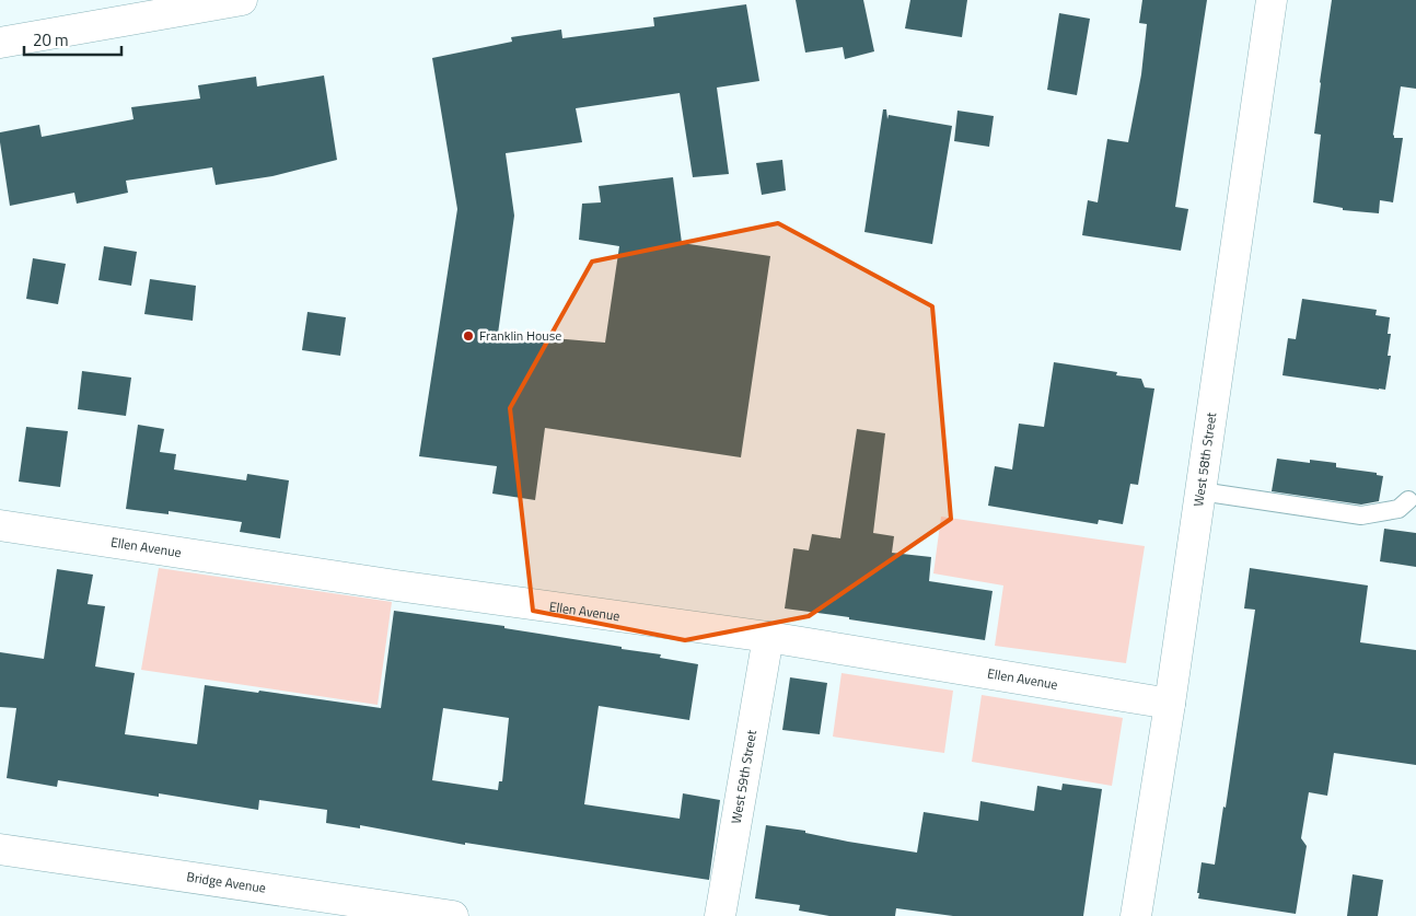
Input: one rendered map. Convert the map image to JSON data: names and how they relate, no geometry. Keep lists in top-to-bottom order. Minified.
{"streets":{"street":["West 58th Street","Ellen Avenue","West 59th Street","Bridge Avenue"]},"crossings":[["West 58th Street","Ellen Avenue"],["Ellen Avenue","West 59th Street"]],"places":["Franklin House"],"scale_bar":"20 m"}
